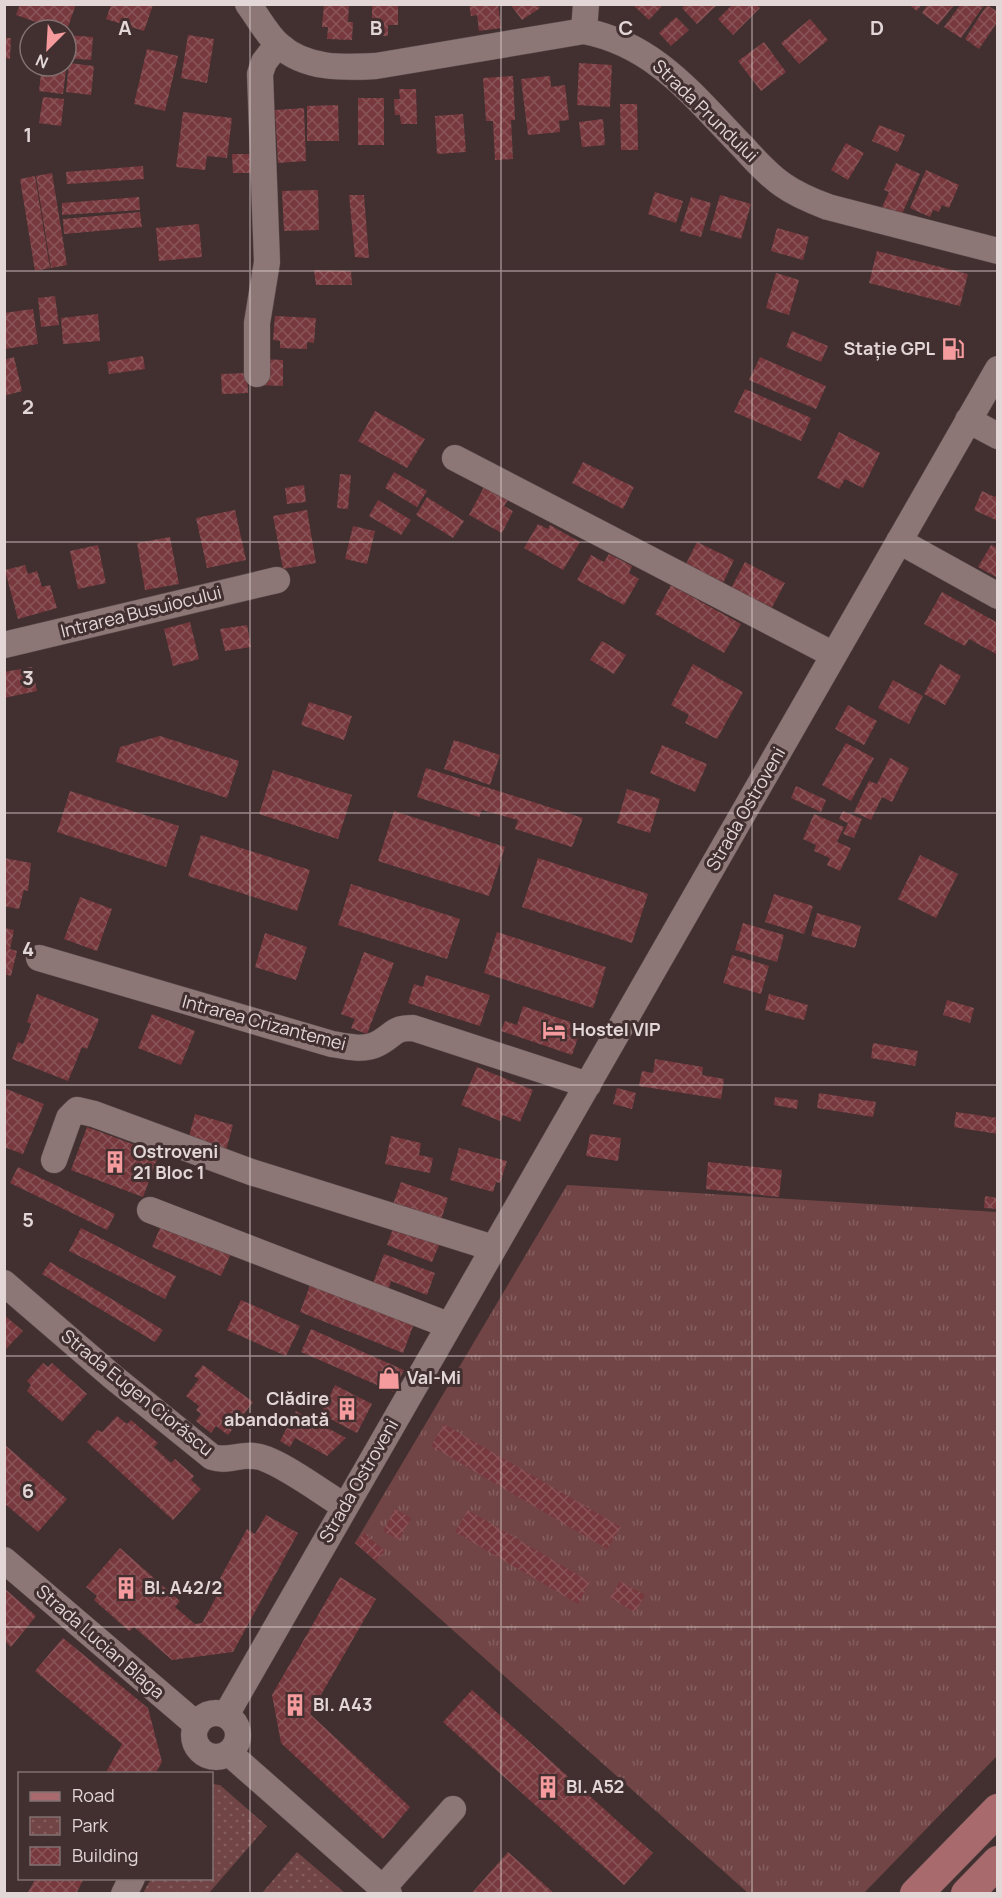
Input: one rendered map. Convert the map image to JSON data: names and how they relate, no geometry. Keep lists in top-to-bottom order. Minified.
{"streets":{"street":["Strada Prundului","Intrarea Busuiocului","Strada Ostroveni","Intrarea Crizantemei","Strada Eugen Ciorăscu","Strada Lucian Blaga"]},"crossings":[["Strada Ostroveni","Intrarea Crizantemei"],["Strada Ostroveni","Strada Eugen Ciorăscu"],["Strada Ostroveni","Strada Lucian Blaga"]],"places":{"fuel station":["Stație GPL"],"hotel":["Hostel VIP"],"building":["Ostroveni 21 Bloc 1","Clădire abandonată","Bl. A42/2","Bl. A43","Bl. A52"],"shop":["Val-Mi"]},"legend":["Road","Park","Building"],"north":"bottom left","grid":{"columns":["A","B","C","D"],"rows":["1","2","3","4","5","6"]}}
